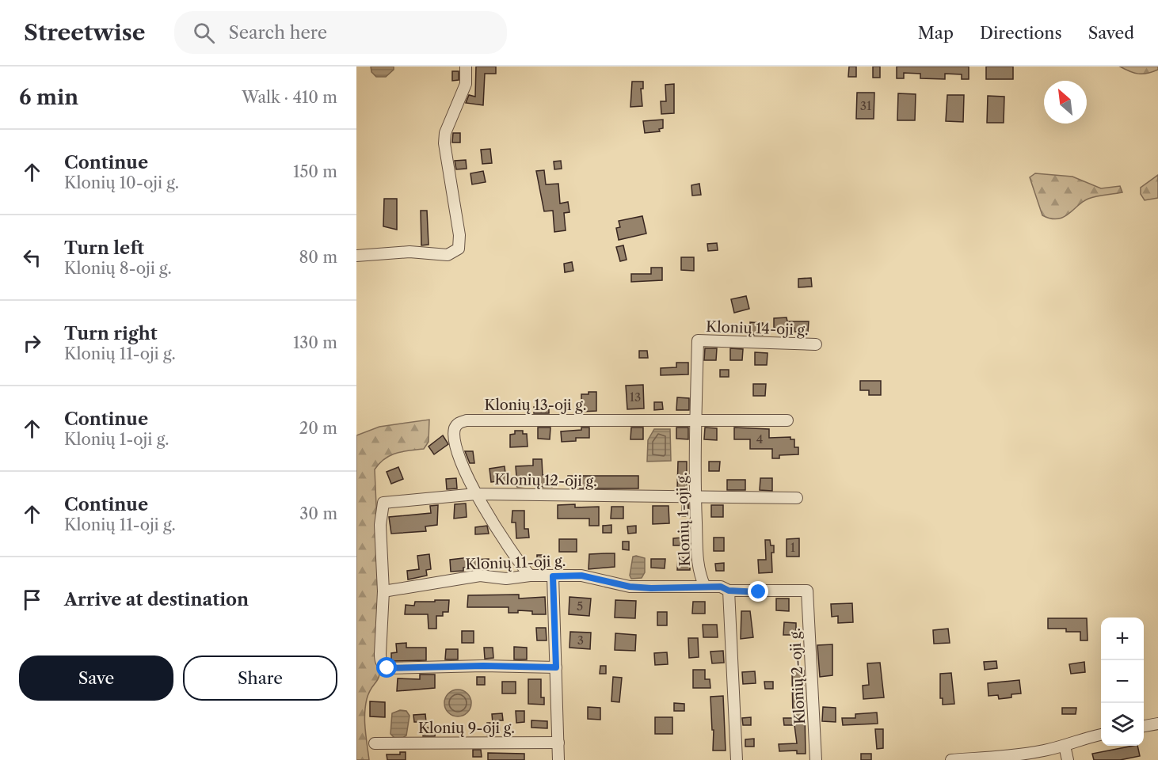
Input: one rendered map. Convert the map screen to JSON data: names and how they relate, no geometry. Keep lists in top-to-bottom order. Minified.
{"streets":{"street":["Klonių 14-oji g.","Klonių 13-oji g.","Klonių 12-oji g.","Klonių 1-oji g.","Klonių 11-oji g.","Klonių 2-oji g.","Klonių 9-oji g."]},"crossings":[["Klonių 14-oji g.","Klonių 1-oji g."],["Klonių 13-oji g.","Klonių 12-oji g."],["Klonių 13-oji g.","Klonių 1-oji g."],["Klonių 13-oji g.","Klonių 11-oji g."],["Klonių 12-oji g.","Klonių 1-oji g."],["Klonių 12-oji g.","Klonių 11-oji g."],["Klonių 1-oji g.","Klonių 11-oji g."]],"house_numbers":["31","13","4","1","5","3"],"north":"top left","page":{"header":"Streetwise","search":"Search here","nav":["Map","Directions","Saved"],"heading":["6 min","Walk · 410 m"],"list":[["Continue","Klonių 10-oji g.","150 m"],["Turn left","Klonių 8-oji g.","80 m"],["Turn right","Klonių 11-oji g.","130 m"],["Continue","Klonių 1-oji g.","20 m"],["Continue","Klonių 11-oji g.","30 m"],"Arrive at destination"],"map_buttons":["+","−"],"buttons":["Save","Share"]}}
